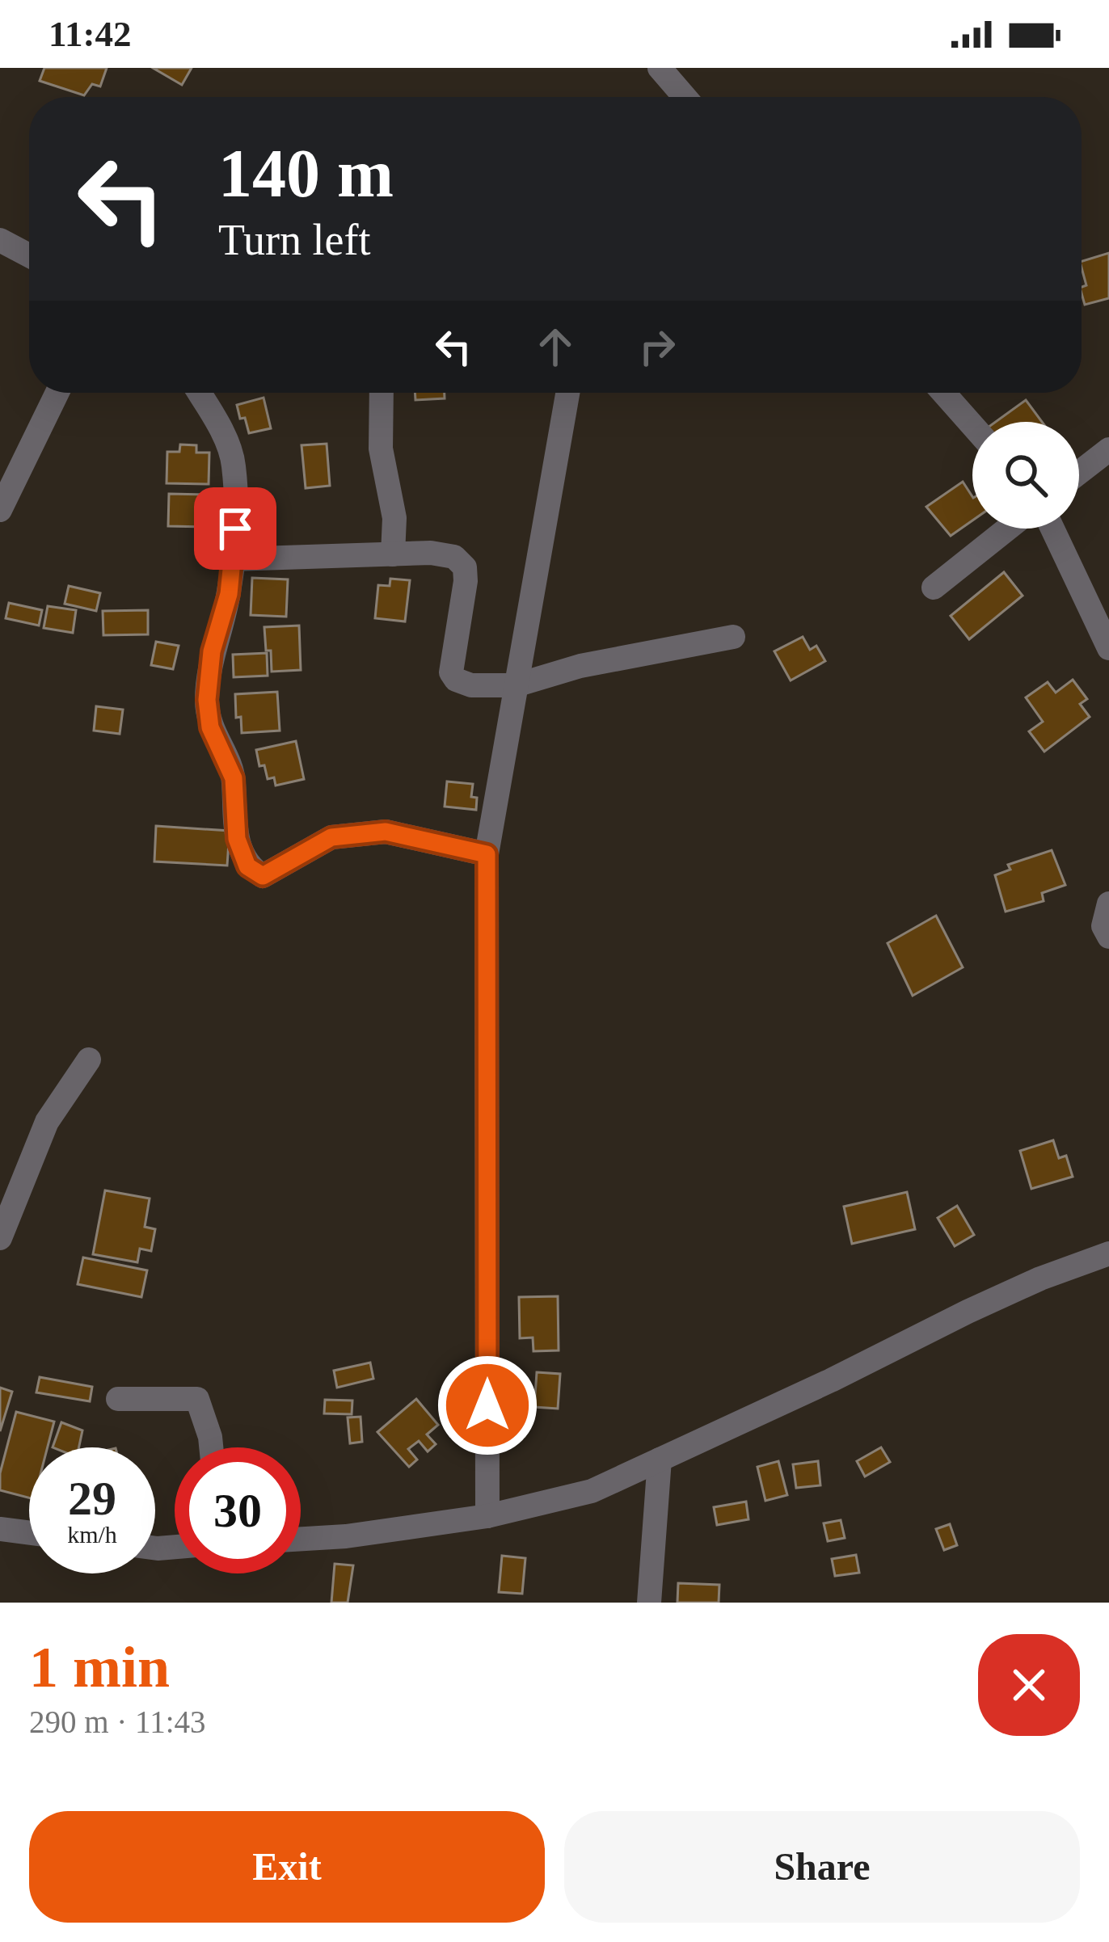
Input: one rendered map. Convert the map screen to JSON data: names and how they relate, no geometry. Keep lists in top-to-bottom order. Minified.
{"page":{"status":"11:42","turn":["140 m","Turn left"],"speed":"29 km/h","limit":"30","heading":["1 min","290 m · 11:43"],"buttons":["Exit","Share"]}}
